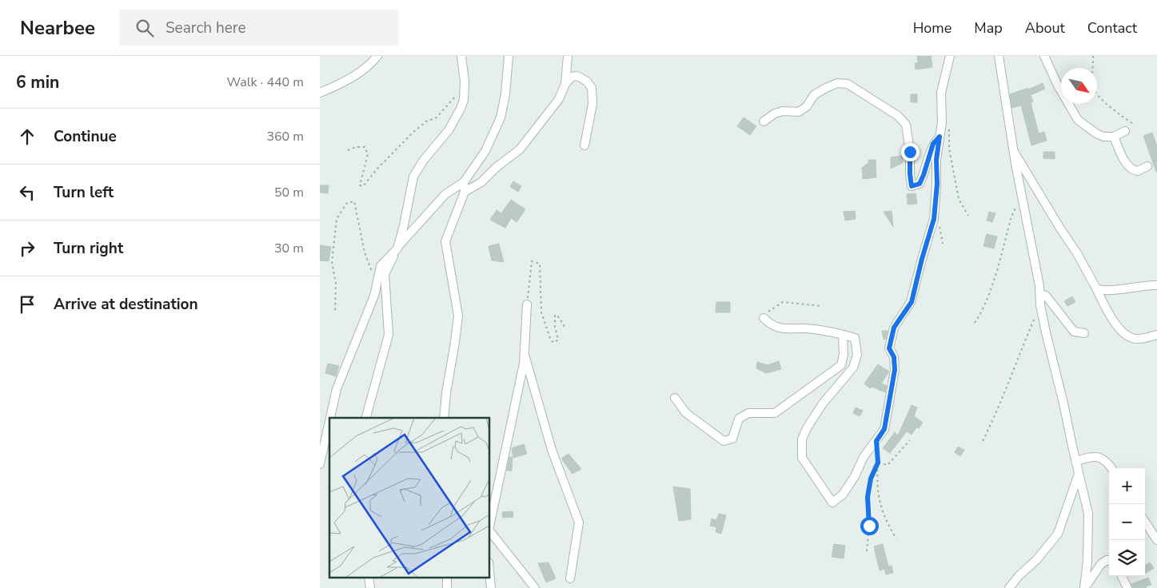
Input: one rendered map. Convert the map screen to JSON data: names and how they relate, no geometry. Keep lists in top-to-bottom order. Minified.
{"north":"bottom right","page":{"header":"Nearbee","search":"Search here","nav":["Home","Map","About","Contact"],"heading":["6 min","Walk · 440 m"],"list":[["Continue","360 m"],["Turn left","50 m"],["Turn right","30 m"],"Arrive at destination"],"map_buttons":["+","−"]}}
